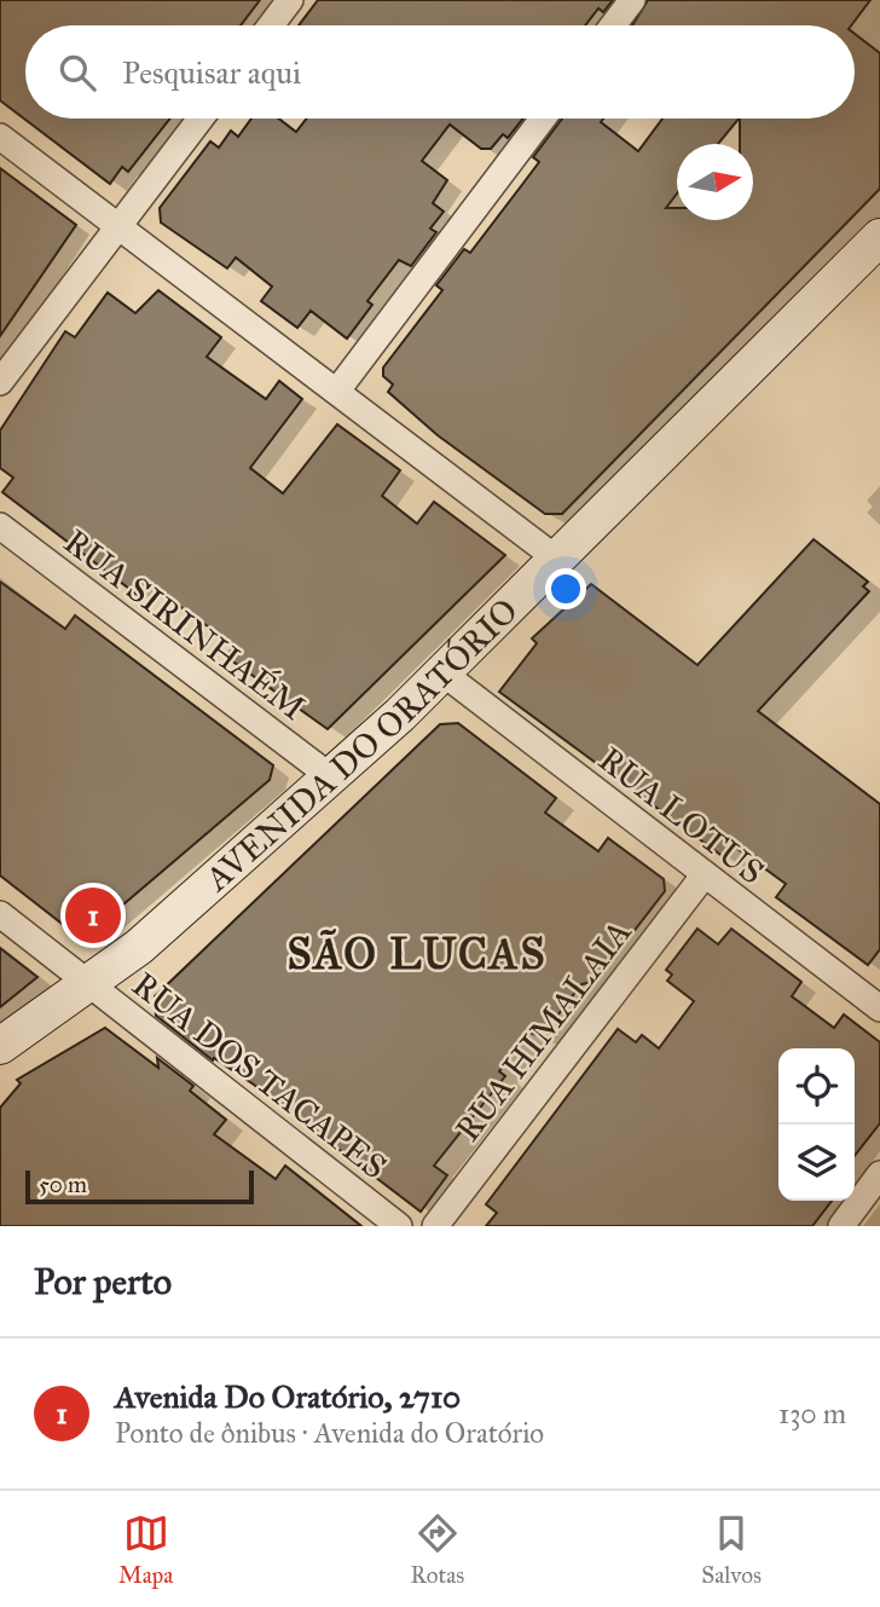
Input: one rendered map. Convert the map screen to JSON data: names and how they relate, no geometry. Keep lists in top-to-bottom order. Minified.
{"streets":{"main road":["AVENIDA DO ORATÓRIO"],"street":["RUA SIRINHAÉM","RUA LOTUS","RUA HIMALAIA","RUA DOS TACAPES"]},"crossings":[["RUA SIRINHAÉM","AVENIDA DO ORATÓRIO"],["AVENIDA DO ORATÓRIO","RUA LOTUS"],["AVENIDA DO ORATÓRIO","RUA DOS TACAPES"],["RUA LOTUS","RUA HIMALAIA"]],"districts":["SÃO LUCAS"],"scale_bar":"50 m","north":"right","page":{"search":"Pesquisar aqui","pins":"1","scale":"50 m","heading":"Por perto","list":[{"mark":"1","name":"Avenida Do Oratório, 2710","note":"Ponto de ônibus · Avenida do Oratório","value":"130 m"}],"nav":["Mapa","Rotas","Salvos"]}}
